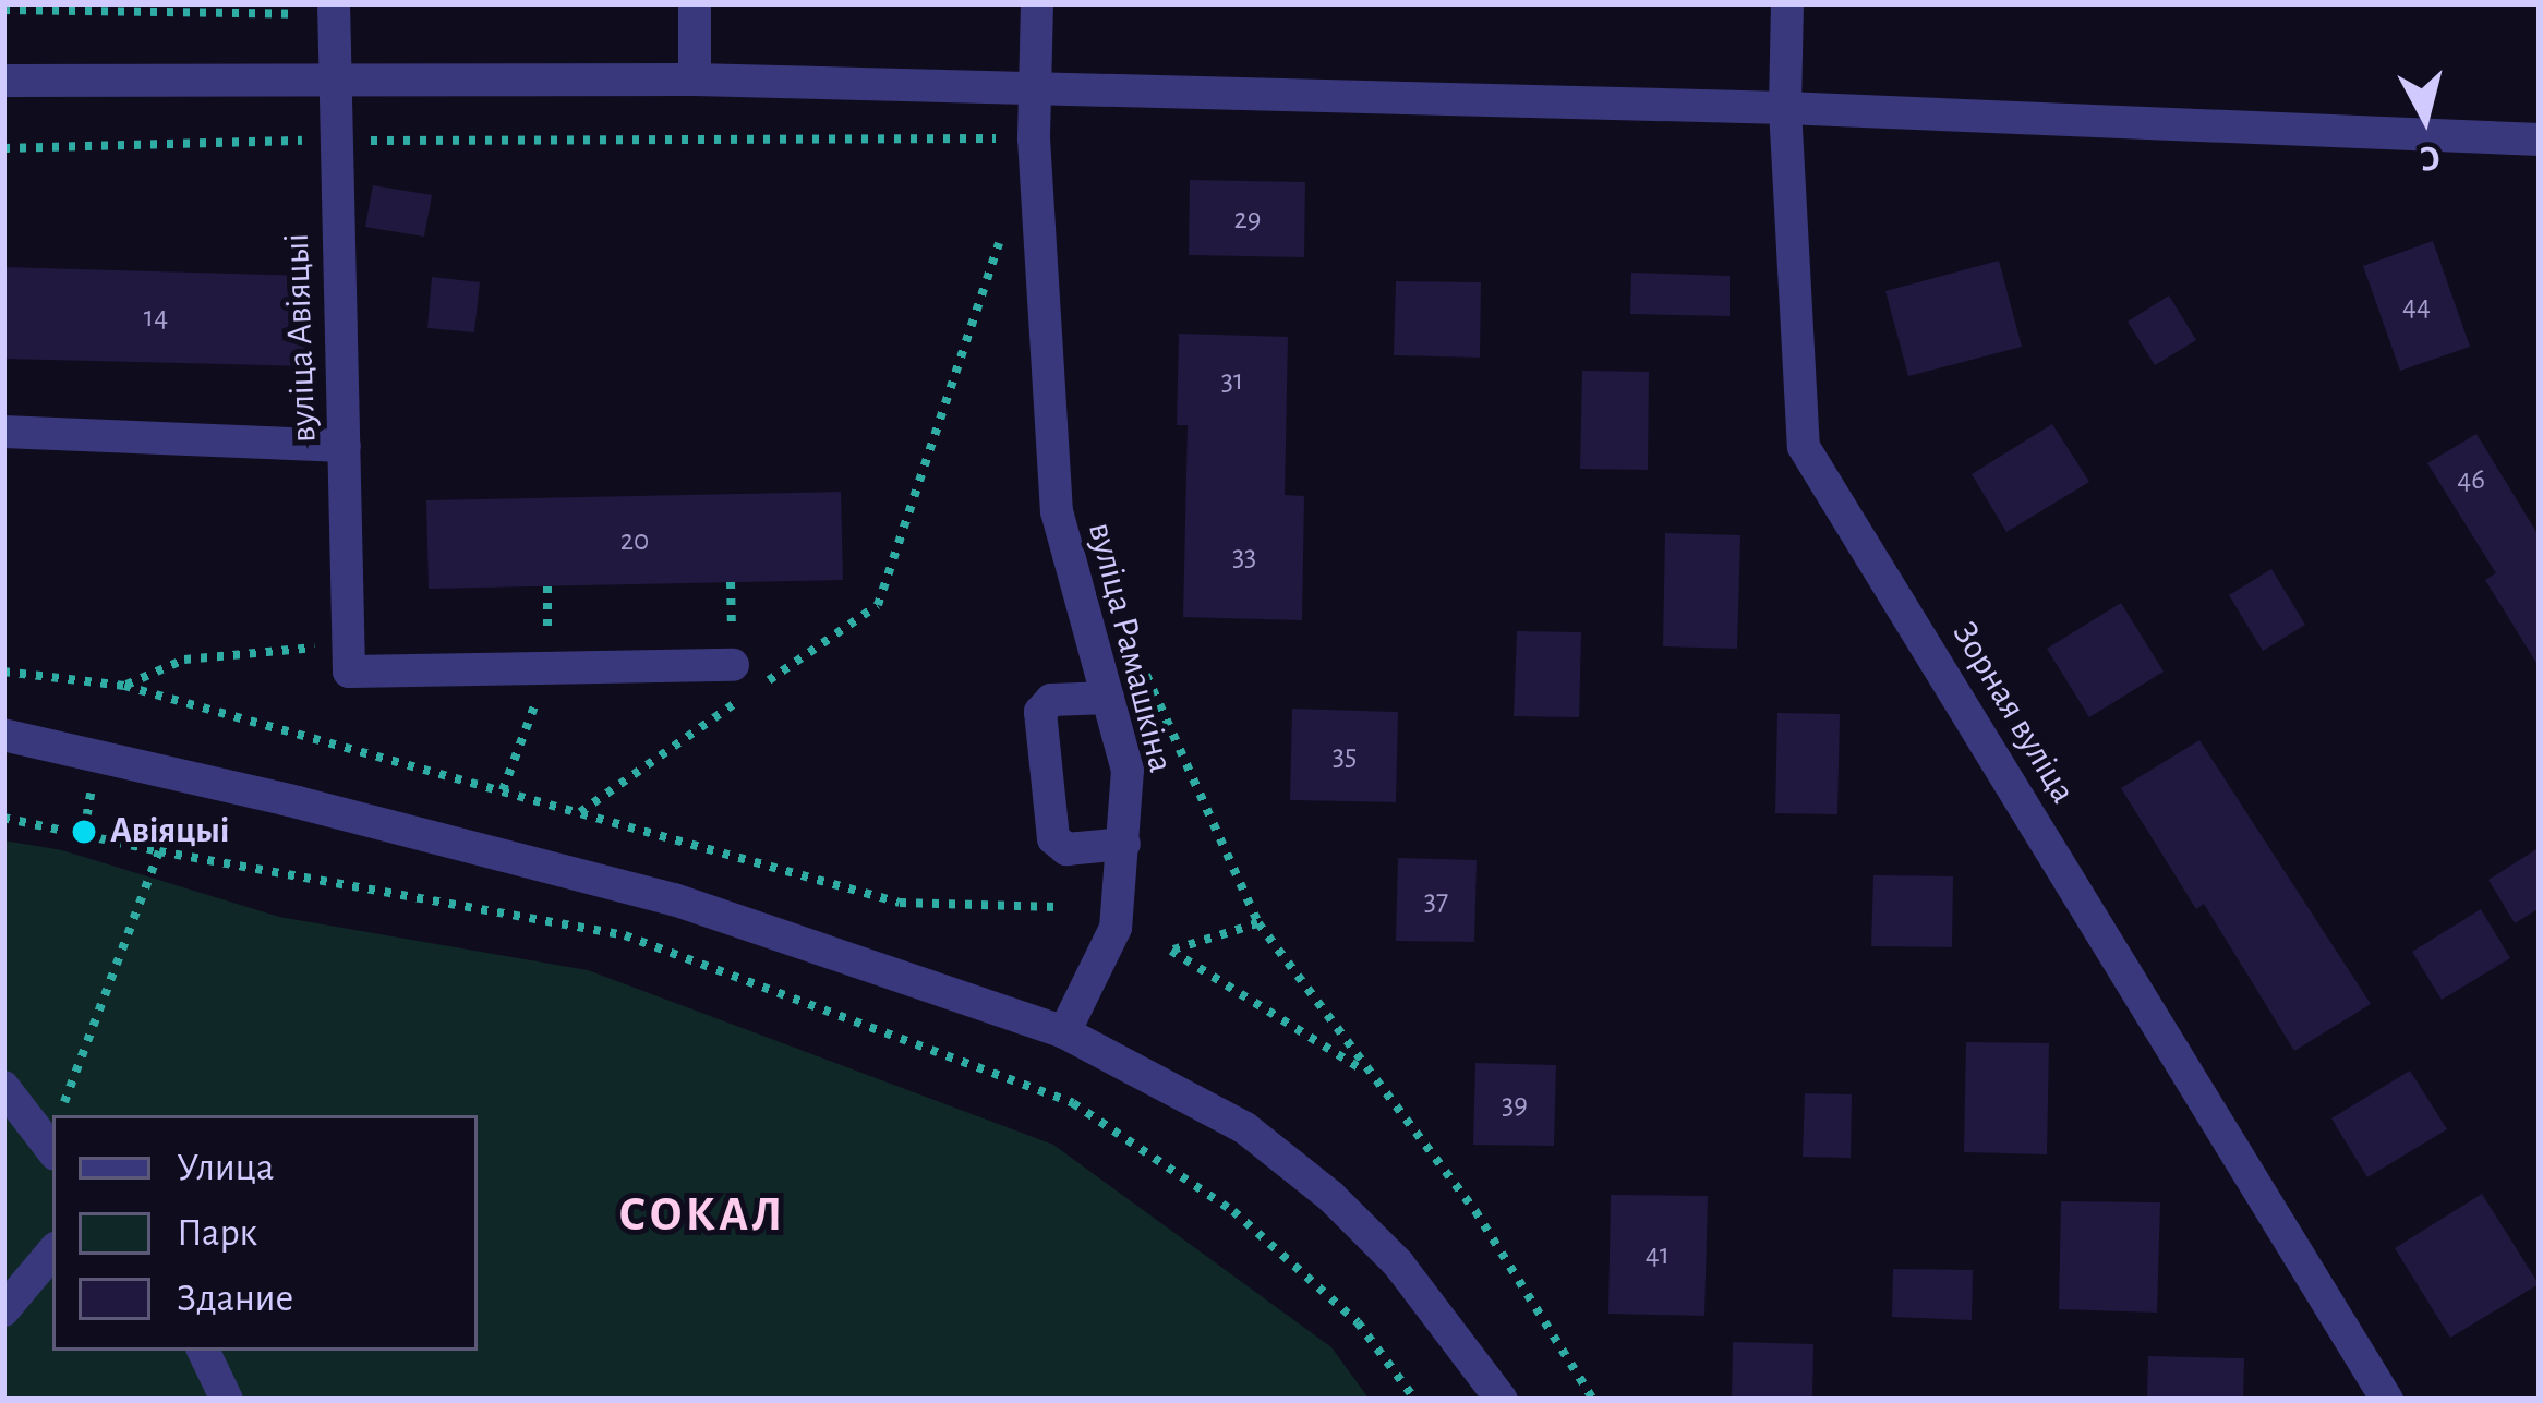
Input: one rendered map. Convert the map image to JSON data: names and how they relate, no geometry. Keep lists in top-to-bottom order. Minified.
{"streets":{"street":["вуліца Авіяцыі","вуліца Рамашкіна","Зорная вуліца"]},"districts":["СОКАЛ"],"places":["Авіяцыі"],"house_numbers":["29","44","14","31","46","20","33","35","37","39","41"],"legend":["Улица","Парк","Здание"],"north":"bottom"}
